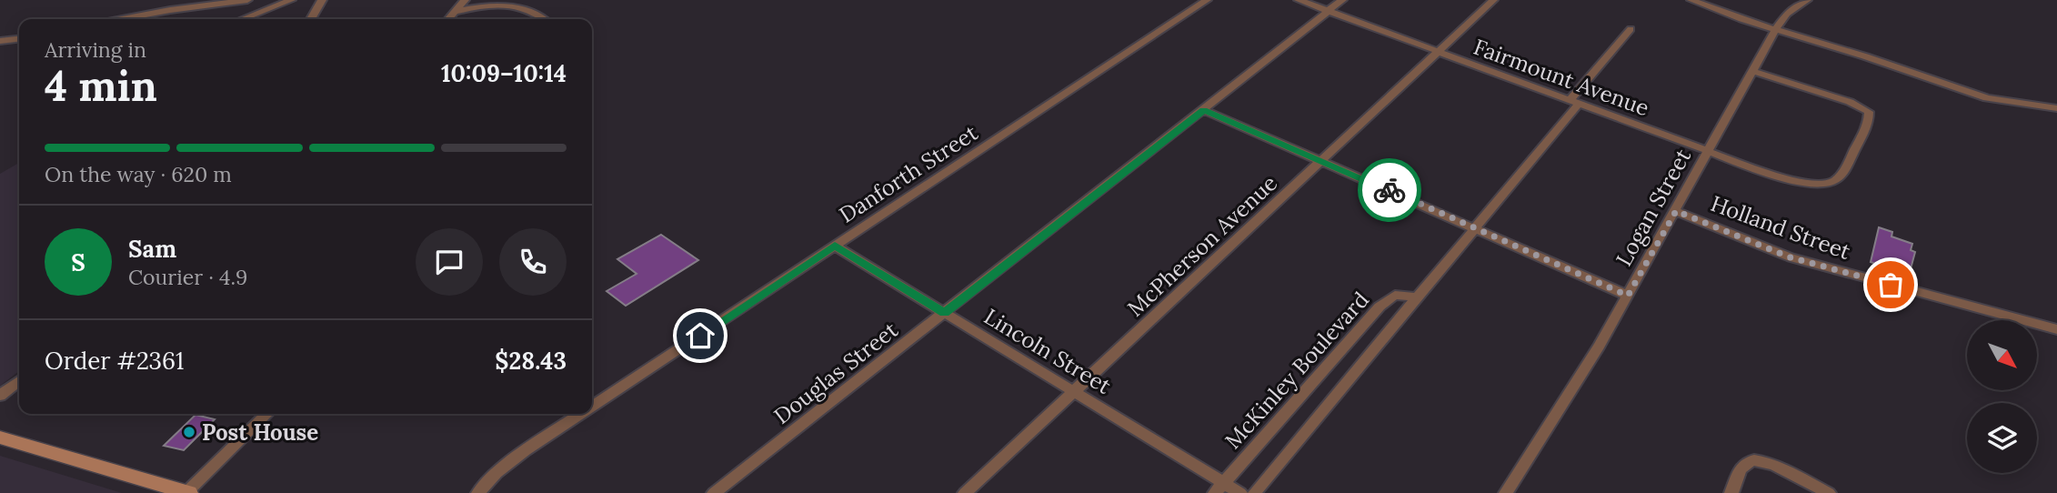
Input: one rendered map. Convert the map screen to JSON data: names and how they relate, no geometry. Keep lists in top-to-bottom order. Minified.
{"streets":{"street":["Fairmount Avenue","Danforth Street","Logan Street","Holland Street","McPherson Avenue","Lincoln Street","McKinley Boulevard","Douglas Street"]},"crossings":[["Fairmount Avenue","Logan Street"],["Fairmount Avenue","McPherson Avenue"],["Fairmount Avenue","McKinley Boulevard"],["Fairmount Avenue","Douglas Street"],["Danforth Street","Lincoln Street"],["Logan Street","Holland Street"],["McPherson Avenue","Lincoln Street"],["Lincoln Street","McKinley Boulevard"],["Lincoln Street","Douglas Street"]],"places":["Post House"],"north":"bottom right","page":{"heading":["4 min","Arriving in","10:09–10:14"],"panel":["Sam","Courier · 4.9","Order #2361","$28.43"],"bar":"On the way · 620 m","round":"S"}}
